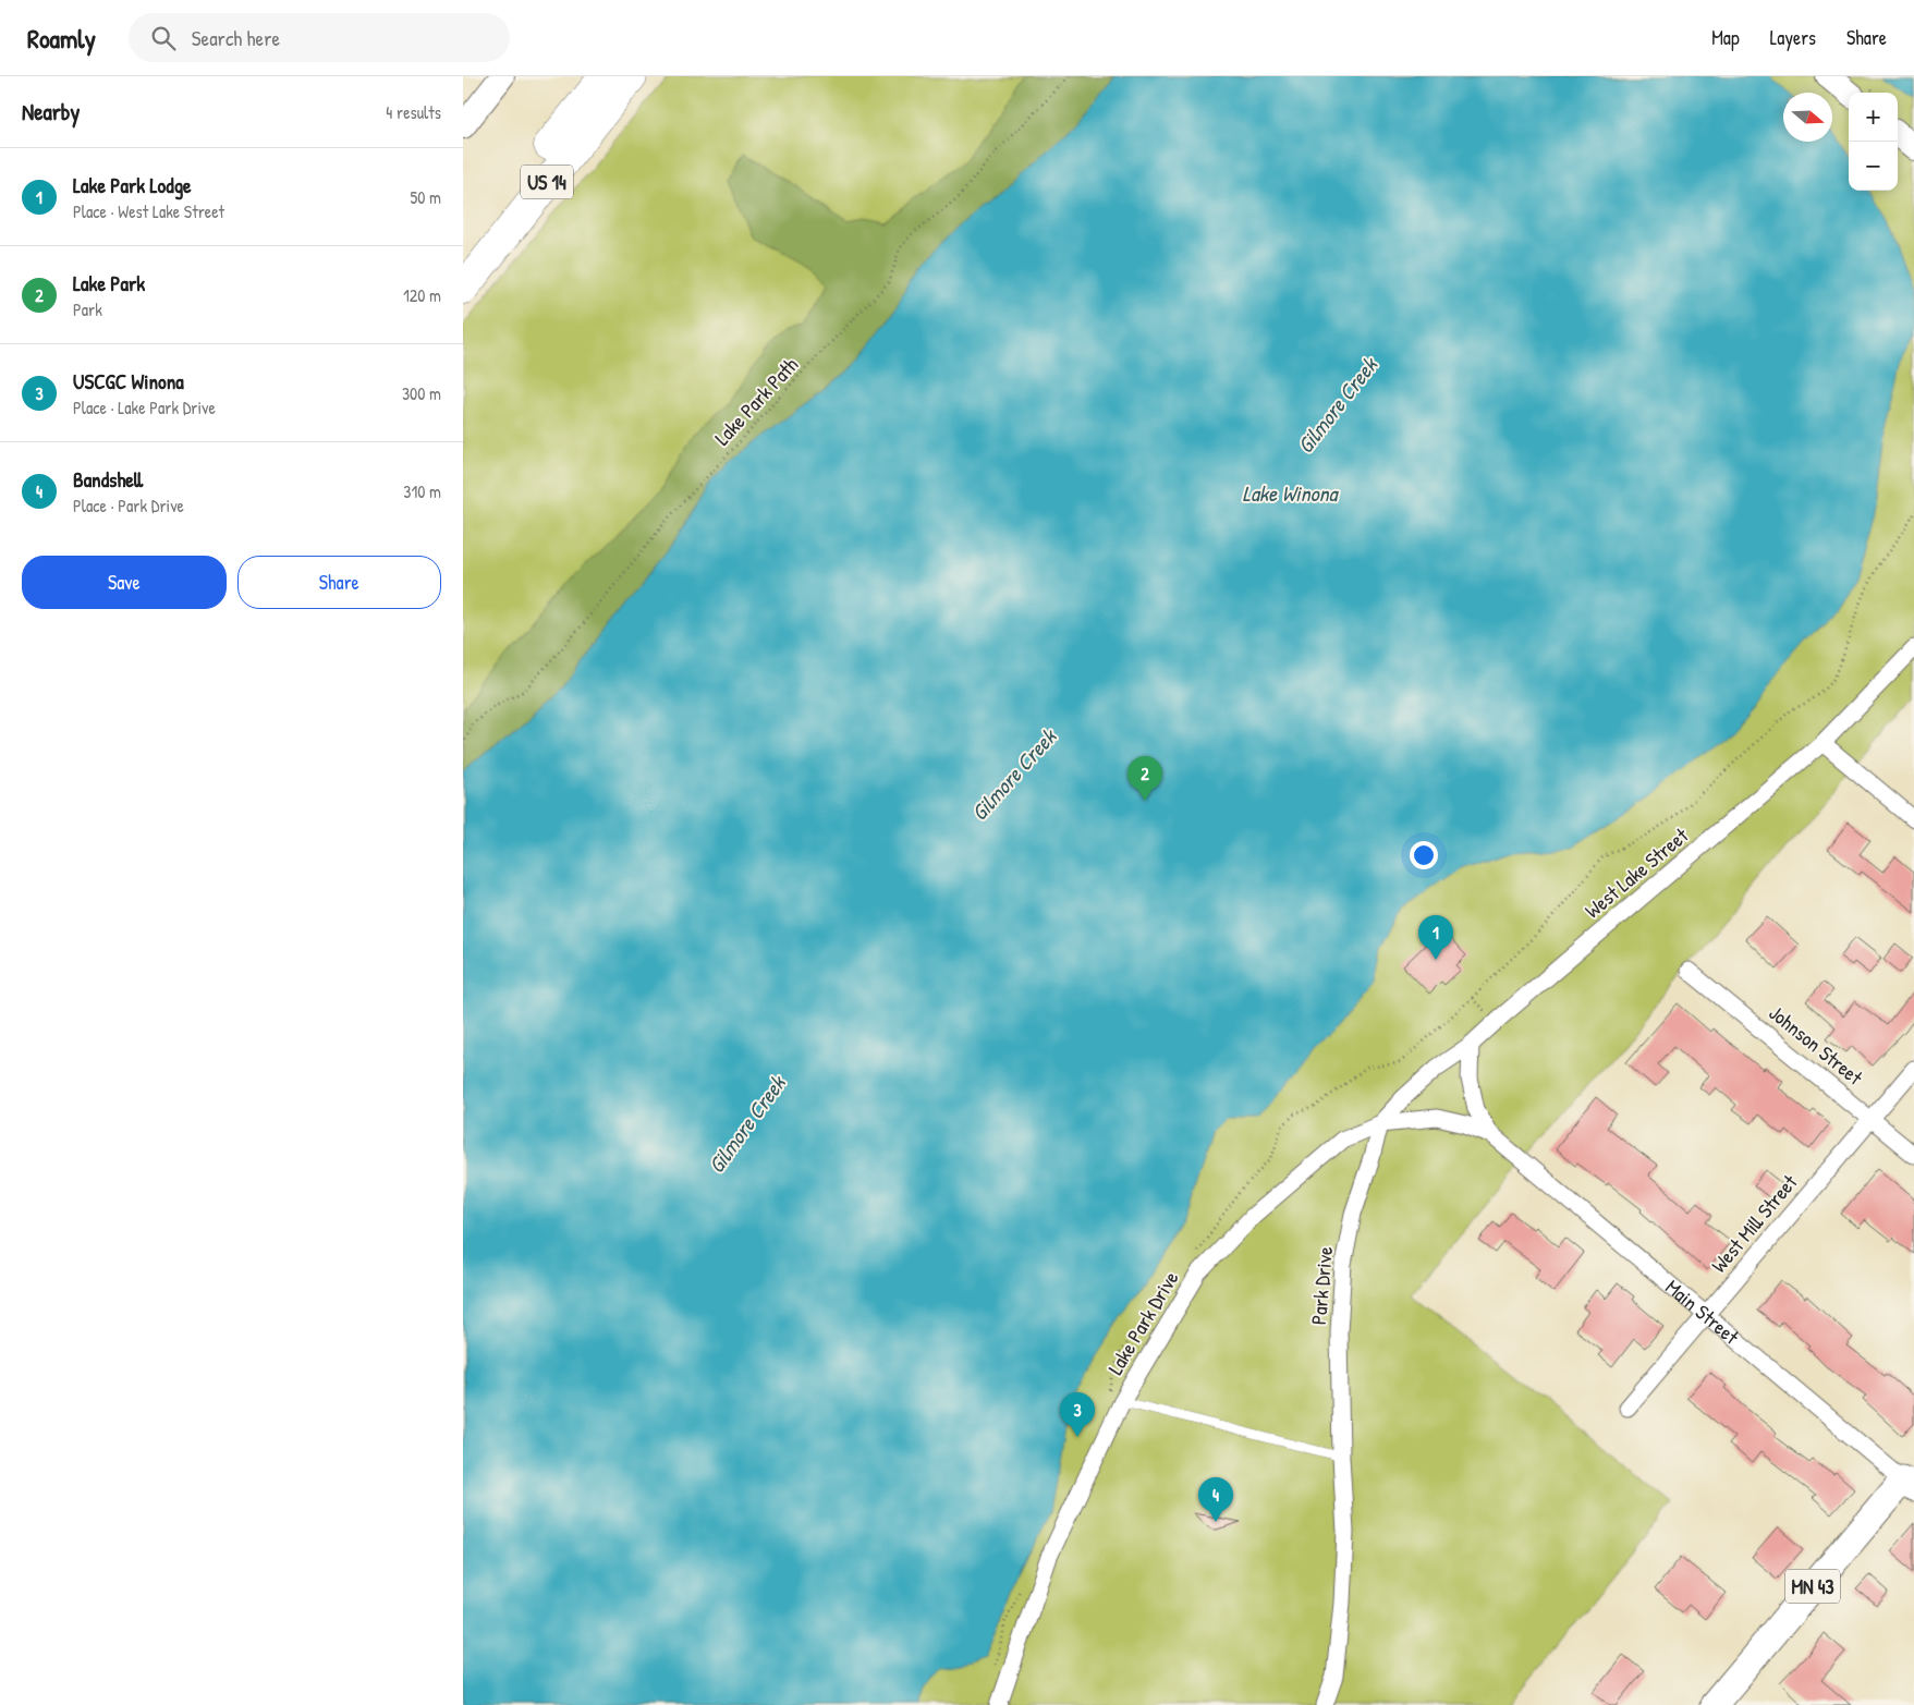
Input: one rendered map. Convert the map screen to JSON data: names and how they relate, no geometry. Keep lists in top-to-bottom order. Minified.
{"streets":{"highway":["US 14"],"main road":["MN 43"],"street":["West Lake Street","Johnson Street","West Mill Street","Park Drive","Main Street","Lake Park Drive"],"path":["Lake Park Path"]},"crossings":[["West Lake Street","Park Drive"],["West Lake Street","Main Street"],["West Lake Street","Lake Park Drive"],["Johnson Street","West Mill Street"],["West Mill Street","Main Street"],["Park Drive","Main Street"],["Park Drive","Lake Park Drive"],["Main Street","Lake Park Drive"],["Main Street","MN 43"]],"water":["Gilmore Creek","Lake Winona"],"north":"right","page":{"header":"Roamly","search":"Search here","nav":["Map","Layers","Share"],"heading":["Nearby","4 results"],"map_buttons":["+","−"],"list":[{"mark":"1","name":"Lake Park Lodge","note":"Place · West Lake Street","value":"50 m"},{"mark":"2","name":"Lake Park","note":"Park","value":"120 m"},{"mark":"3","name":"USCGC Winona","note":"Place · Lake Park Drive","value":"300 m"},{"mark":"4","name":"Bandshell","note":"Place · Park Drive","value":"310 m"}],"buttons":["Save","Share"],"pins":["2","1","3","4"]}}
